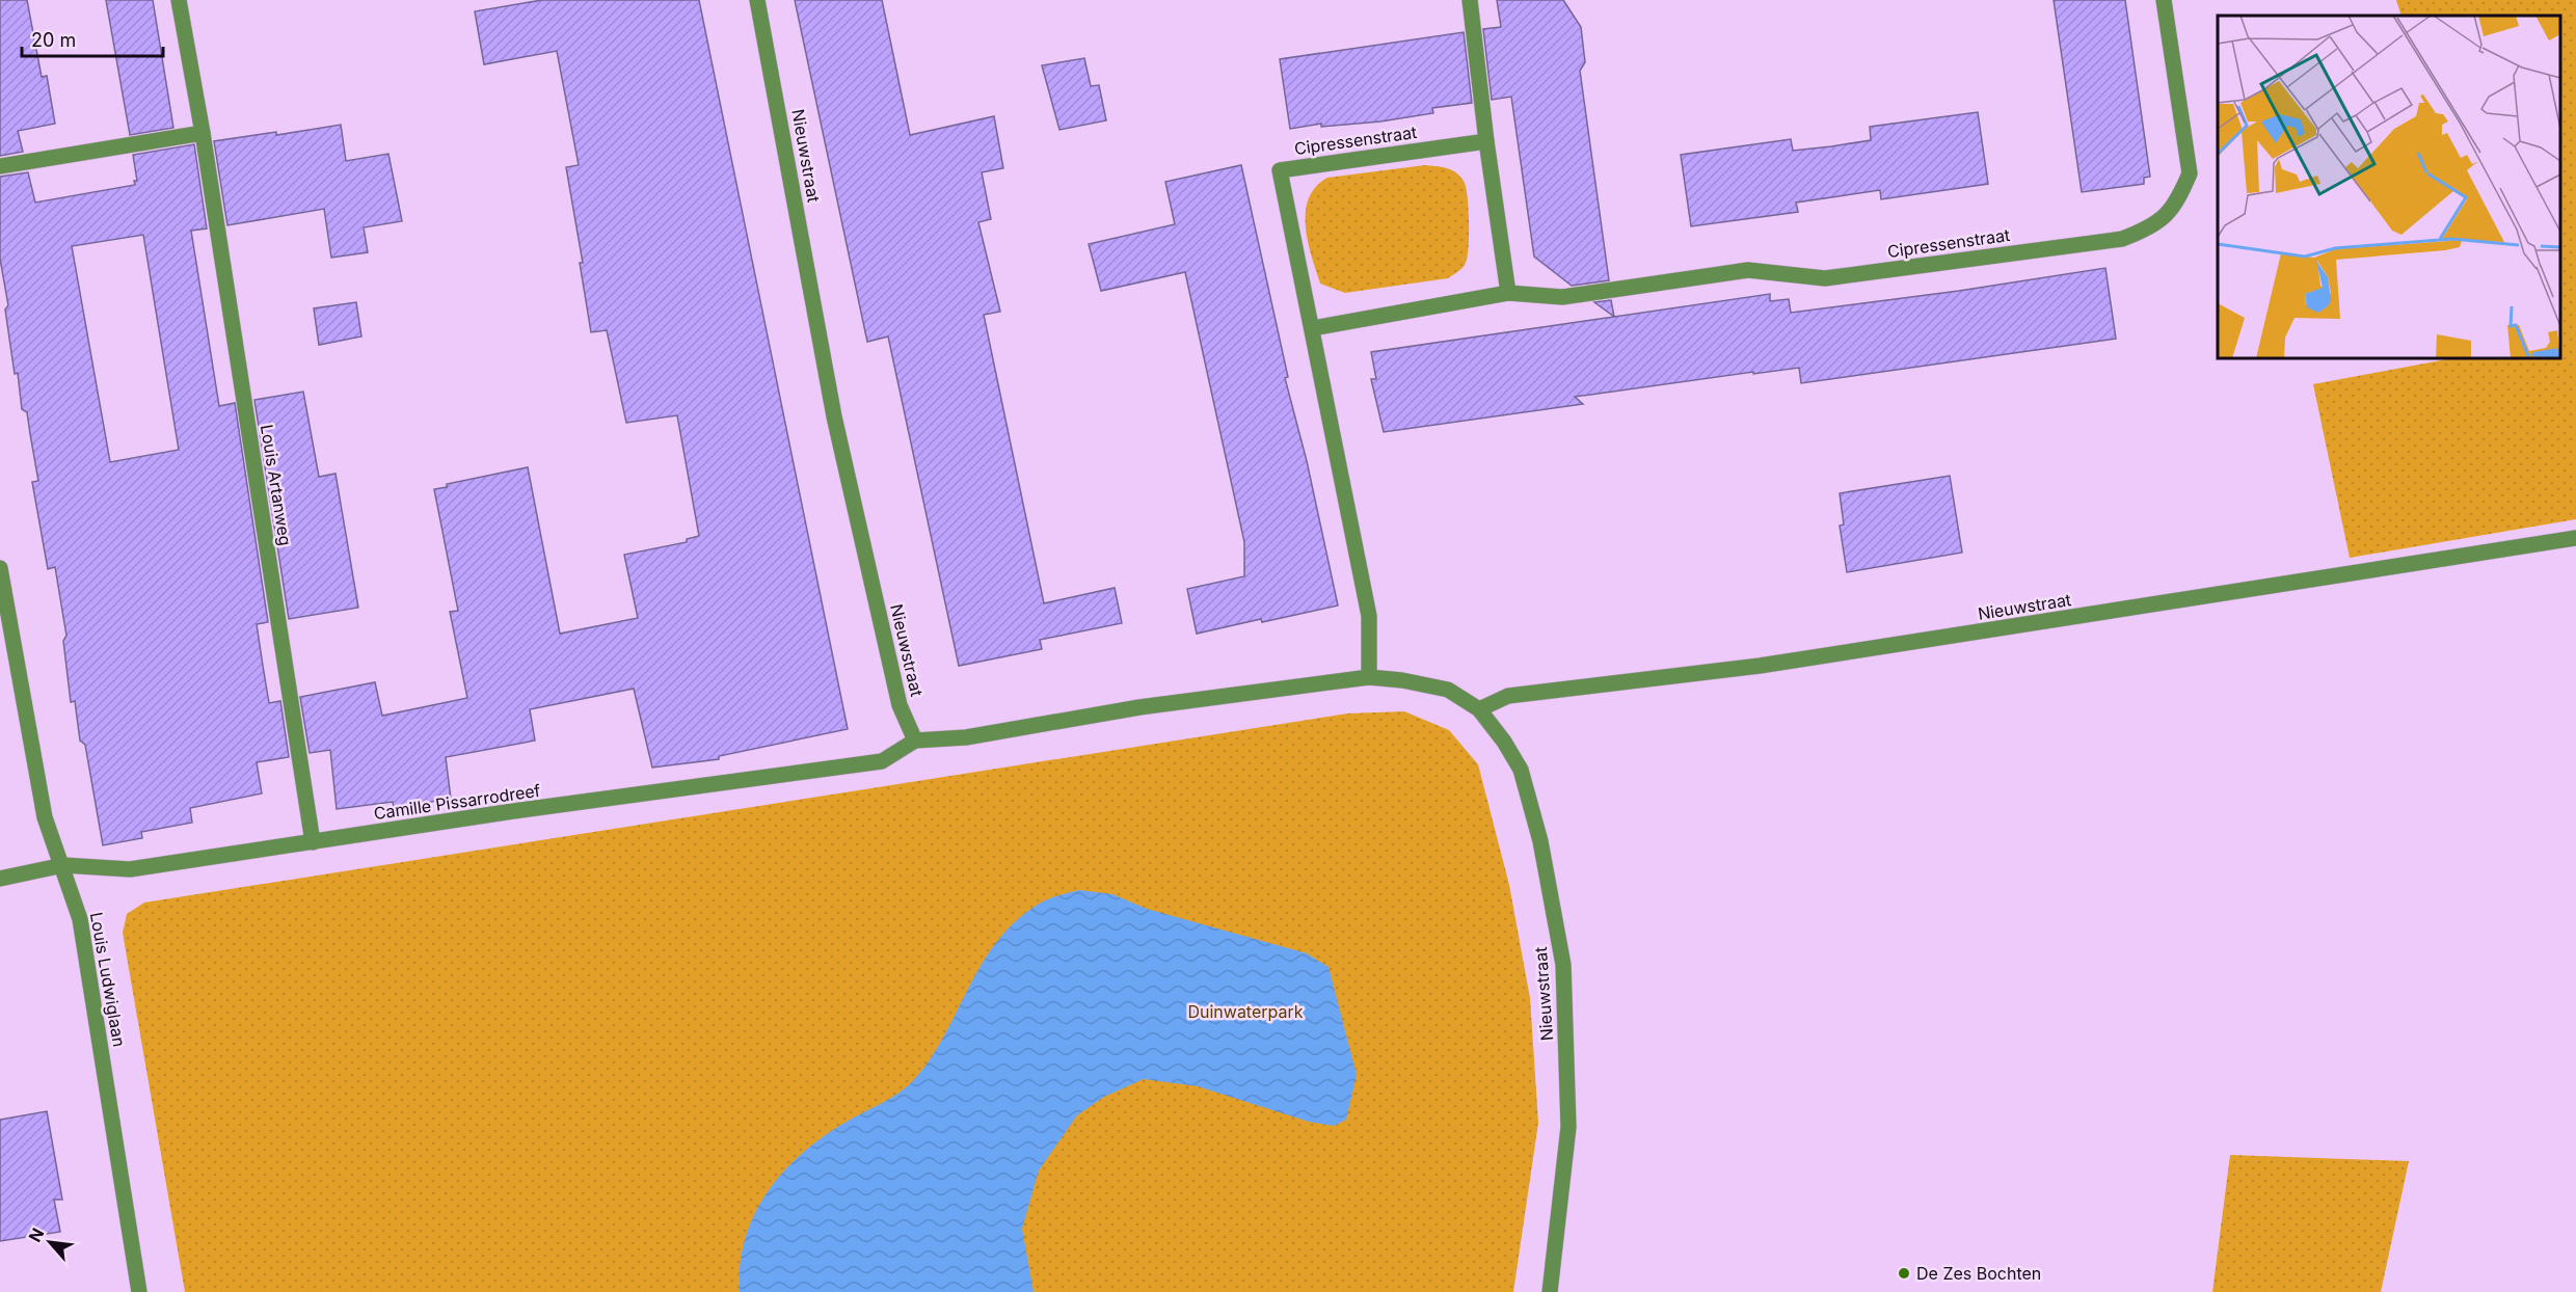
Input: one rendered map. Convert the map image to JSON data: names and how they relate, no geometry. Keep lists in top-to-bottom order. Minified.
{"streets":{"street":["Cipressenstraat","Nieuwstraat","Louis Artanweg","Camille Pissarrodreef","Louis Ludwiglaan"]},"crossings":[["Cipressenstraat","Nieuwstraat"],["Nieuwstraat","Camille Pissarrodreef"],["Louis Artanweg","Camille Pissarrodreef"],["Camille Pissarrodreef","Louis Ludwiglaan"]],"parks":["Duinwaterpark"],"places":["De Zes Bochten"],"scale_bar":"20 m","north":"top left"}
